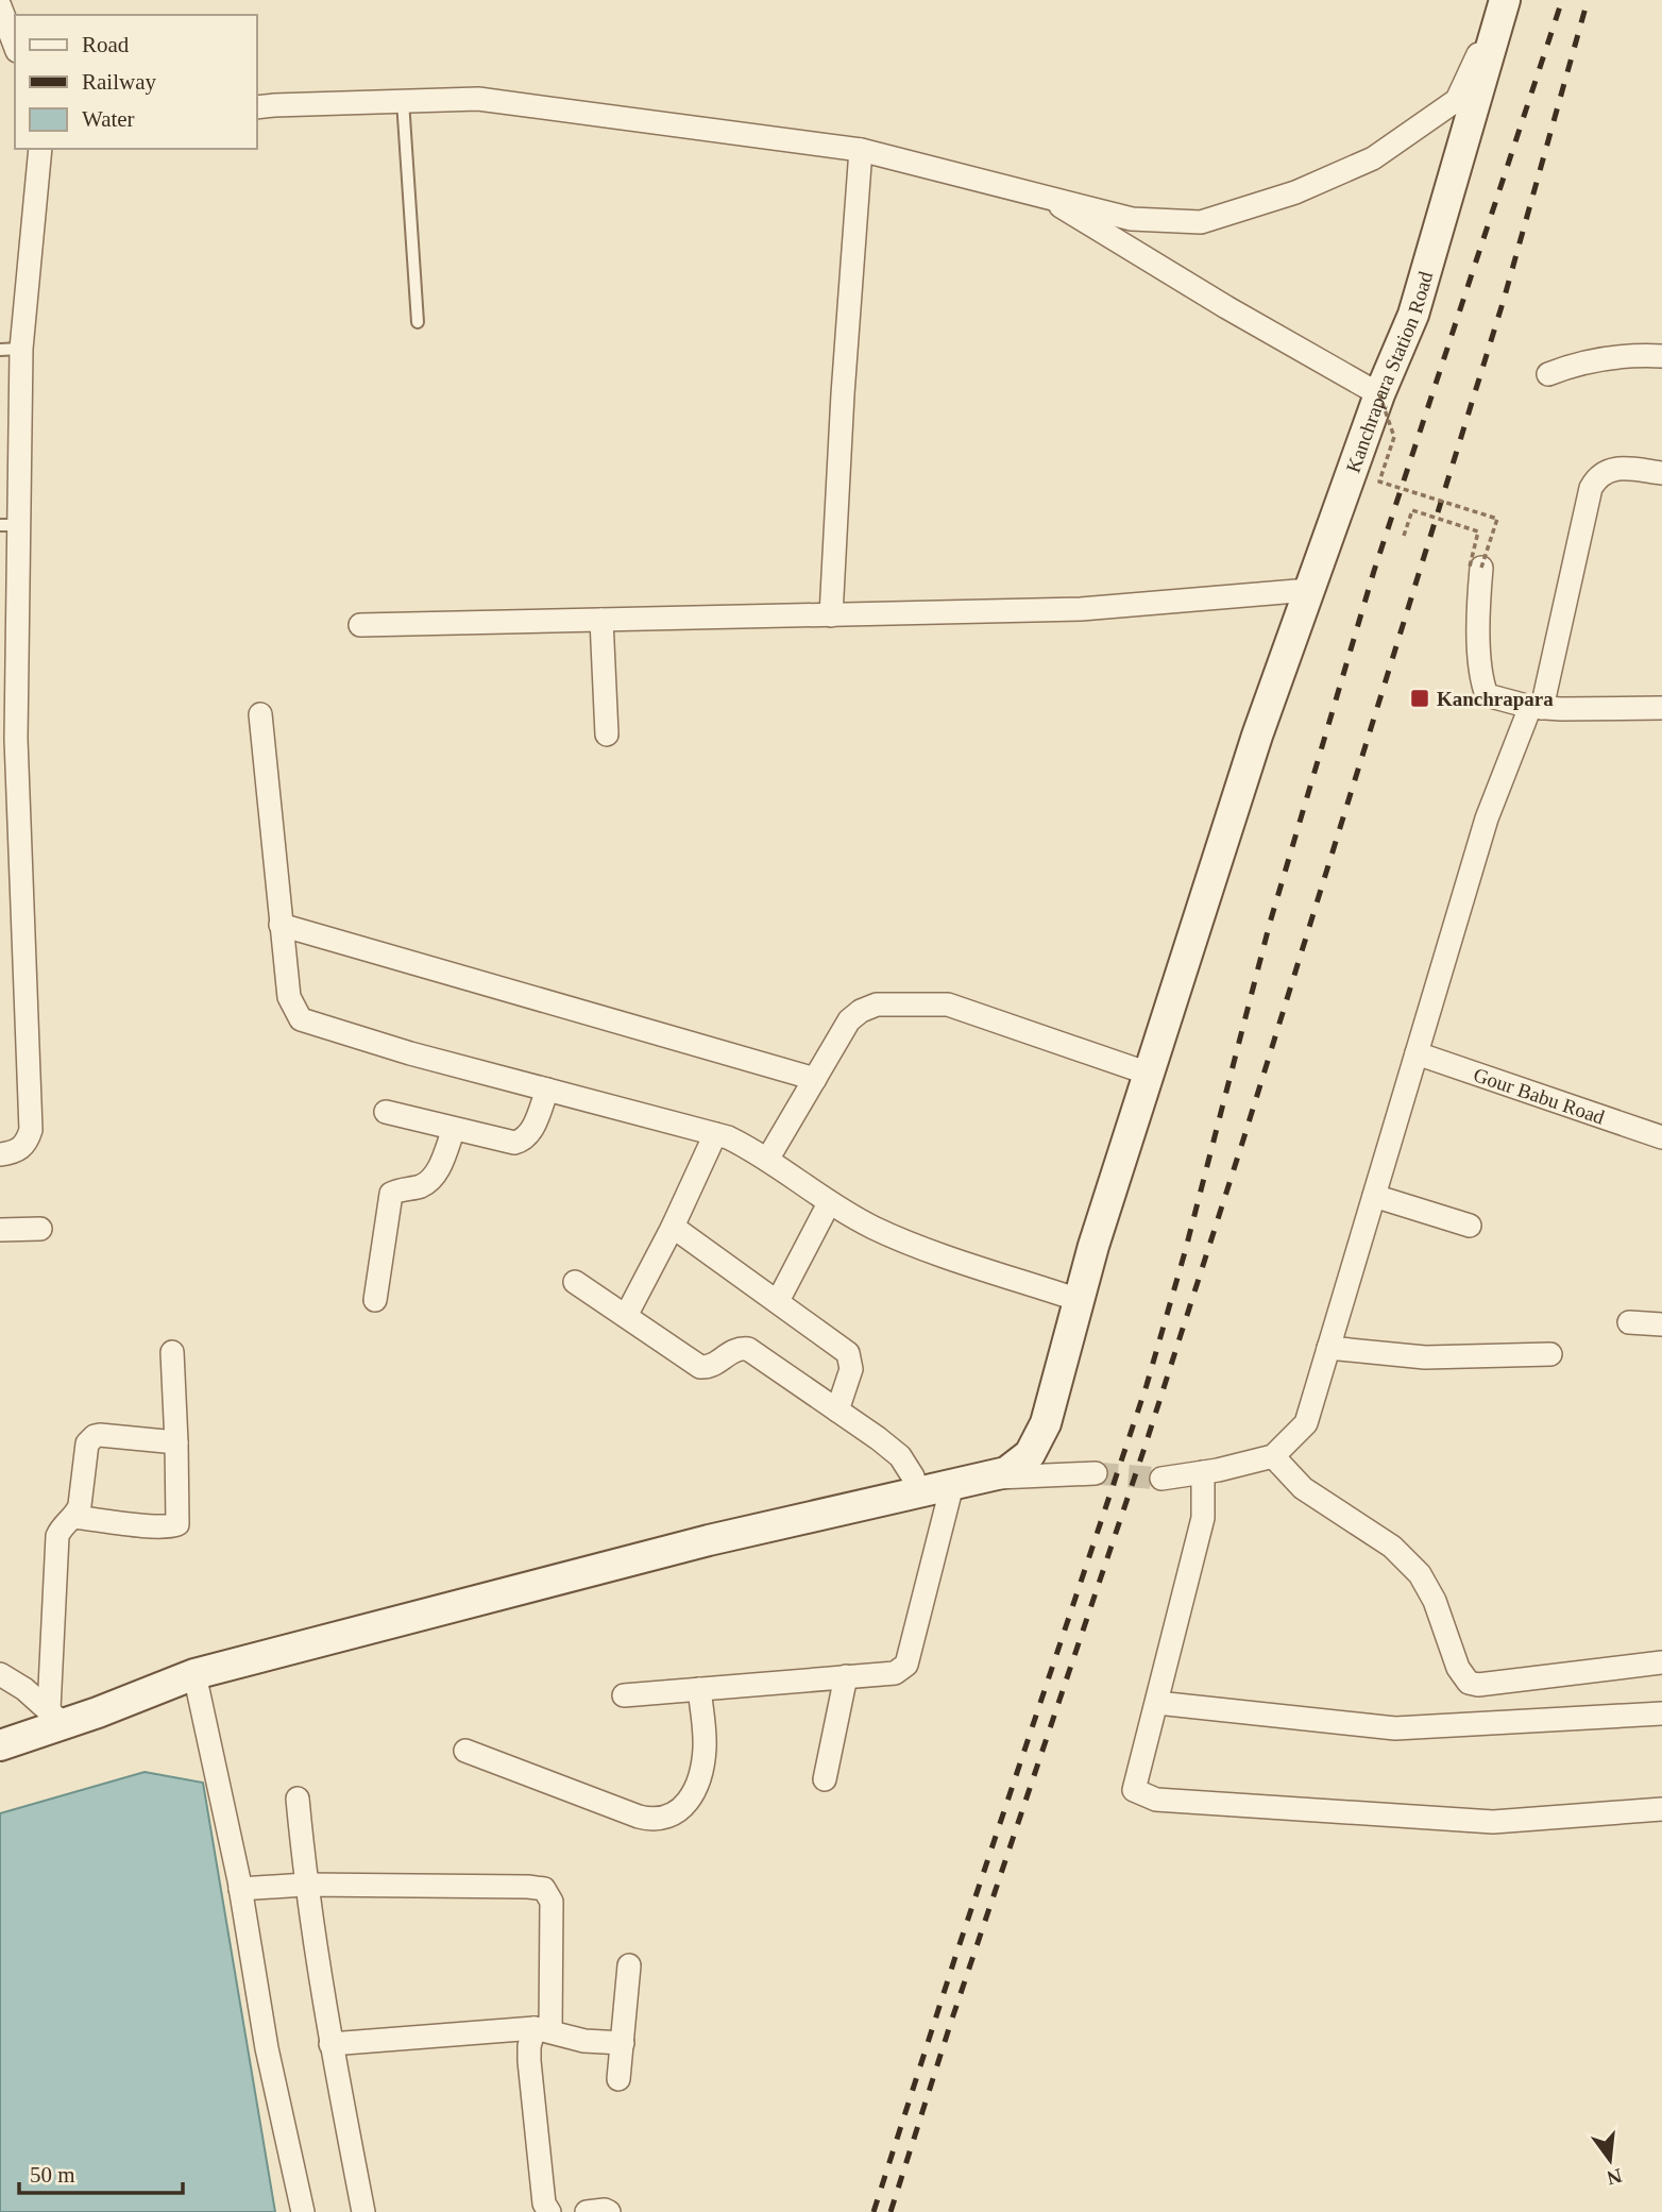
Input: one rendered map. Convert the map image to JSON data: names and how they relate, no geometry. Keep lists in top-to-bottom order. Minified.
{"streets":{"street":["Kanchrapara Station Road","Gour Babu Road"]},"places":{"transit":["Kanchrapara"]},"legend":["Road","Railway","Water"],"scale_bar":"50 m","north":"bottom"}
